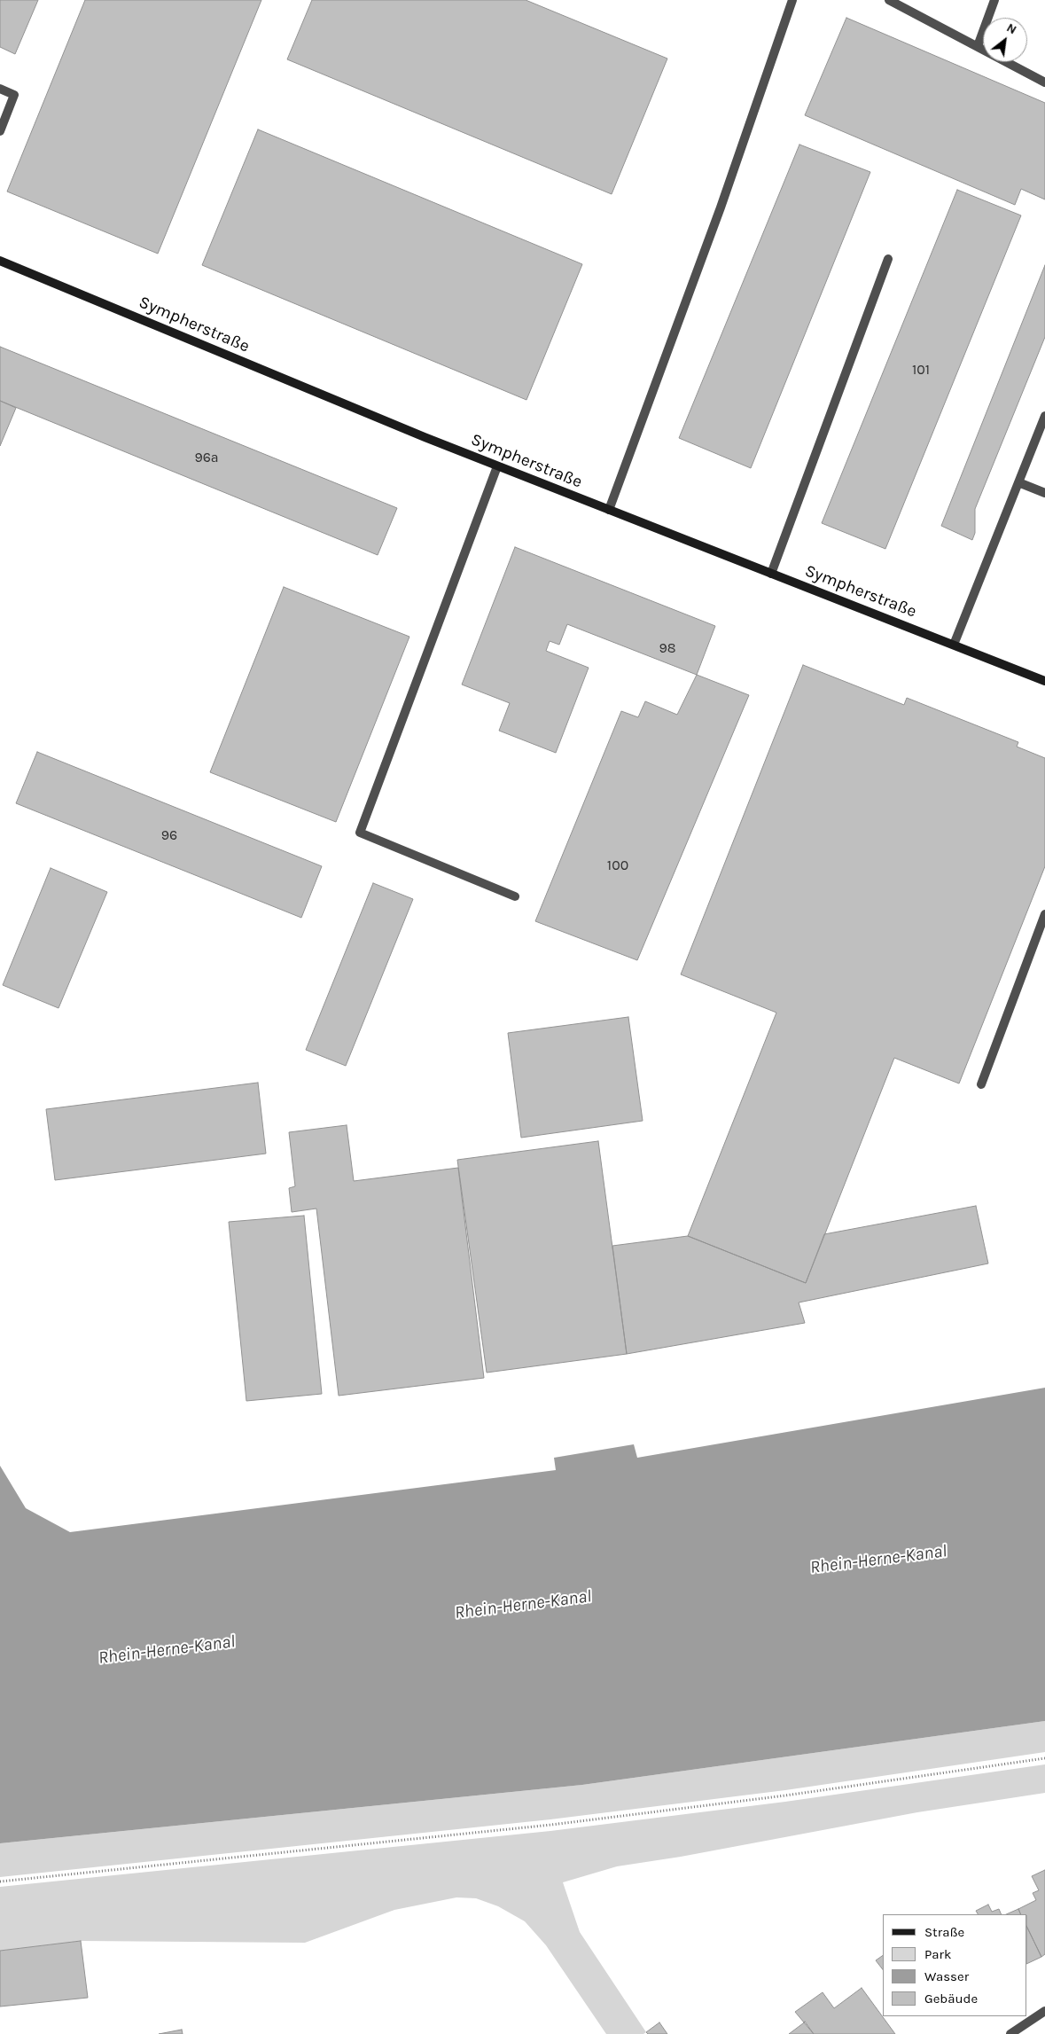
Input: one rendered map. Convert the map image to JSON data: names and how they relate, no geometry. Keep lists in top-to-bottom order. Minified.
{"streets":{"street":["Sympherstraße"]},"water":["Rhein-Herne-Kanal"],"house_numbers":["101","96a","98","96","100"],"legend":["Straße","Park","Wasser","Gebäude"],"north":"top right"}
